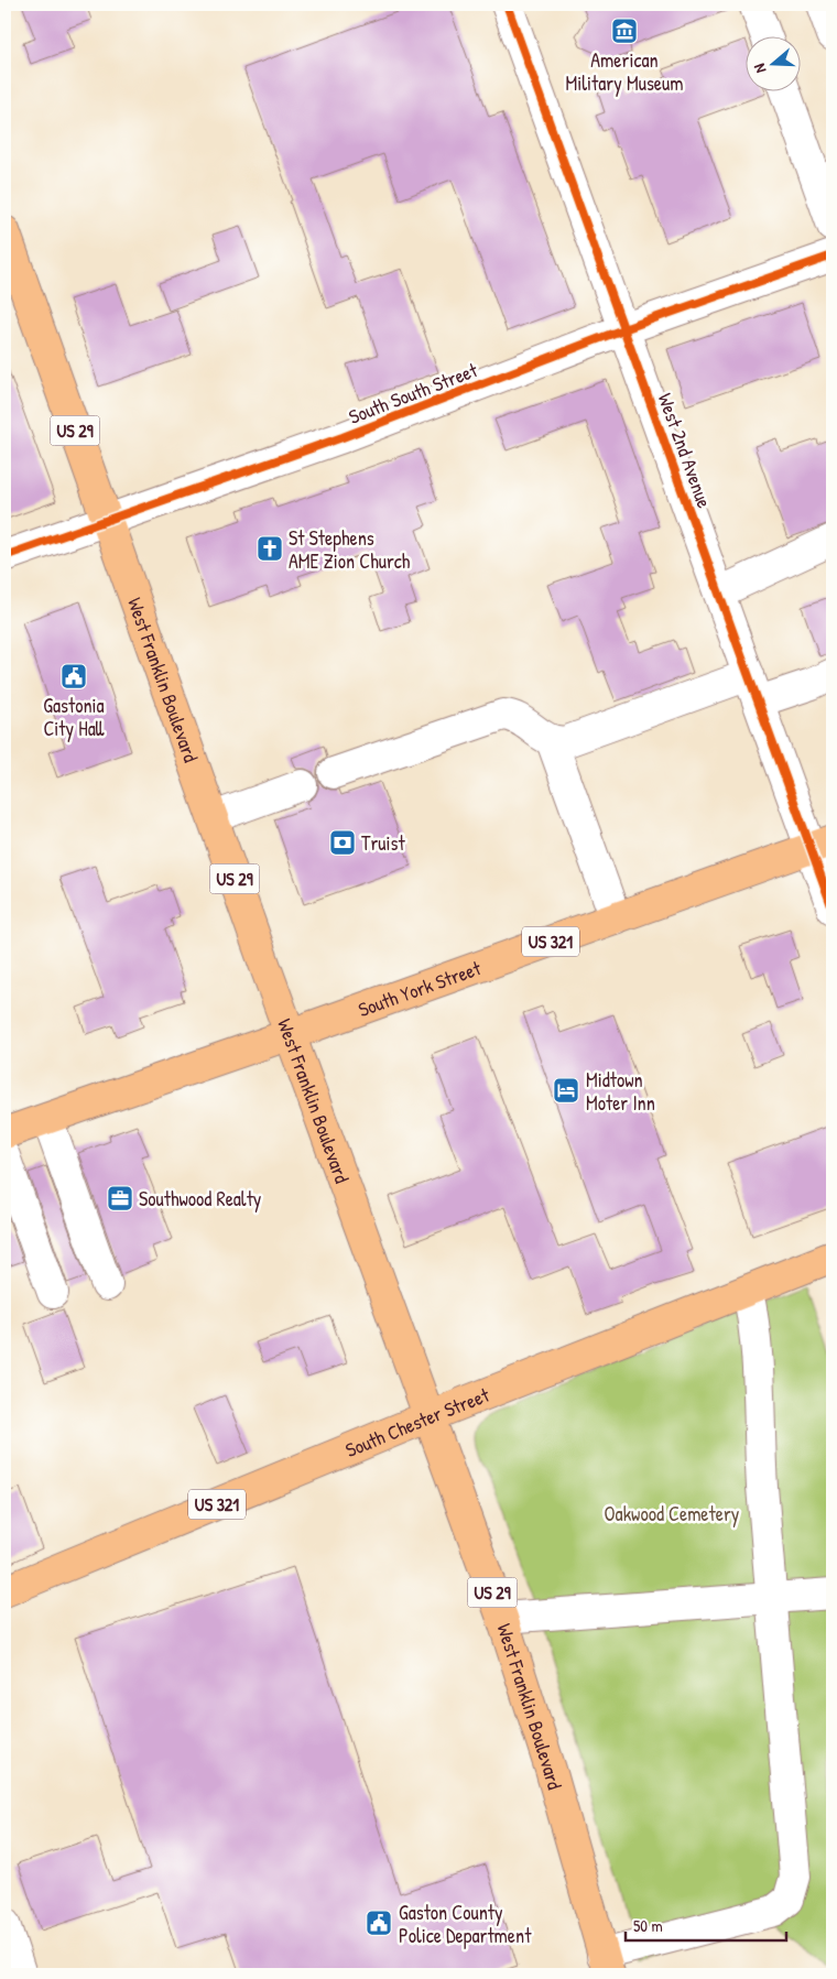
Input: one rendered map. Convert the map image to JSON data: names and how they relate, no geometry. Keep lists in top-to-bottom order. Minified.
{"streets":{"main road":["US 29","West Franklin Boulevard","US 321","South York Street","South Chester Street"],"street":["South South Street","West 2nd Avenue"]},"crossings":[["South South Street","West 2nd Avenue"],["South South Street","West Franklin Boulevard"],["West 2nd Avenue","South York Street"],["West Franklin Boulevard","South York Street"],["West Franklin Boulevard","South Chester Street"]],"parks":["Oakwood Cemetery"],"places":{"museum":["American Military Museum"],"church":["St Stephens AME Zion Church"],"public building":["Gastonia City Hall","Gaston County Police Department"],"bank":["Truist"],"hotel":["Midtown Moter Inn"],"office":["Southwood Realty"]},"scale_bar":"50 m","north":"left"}
